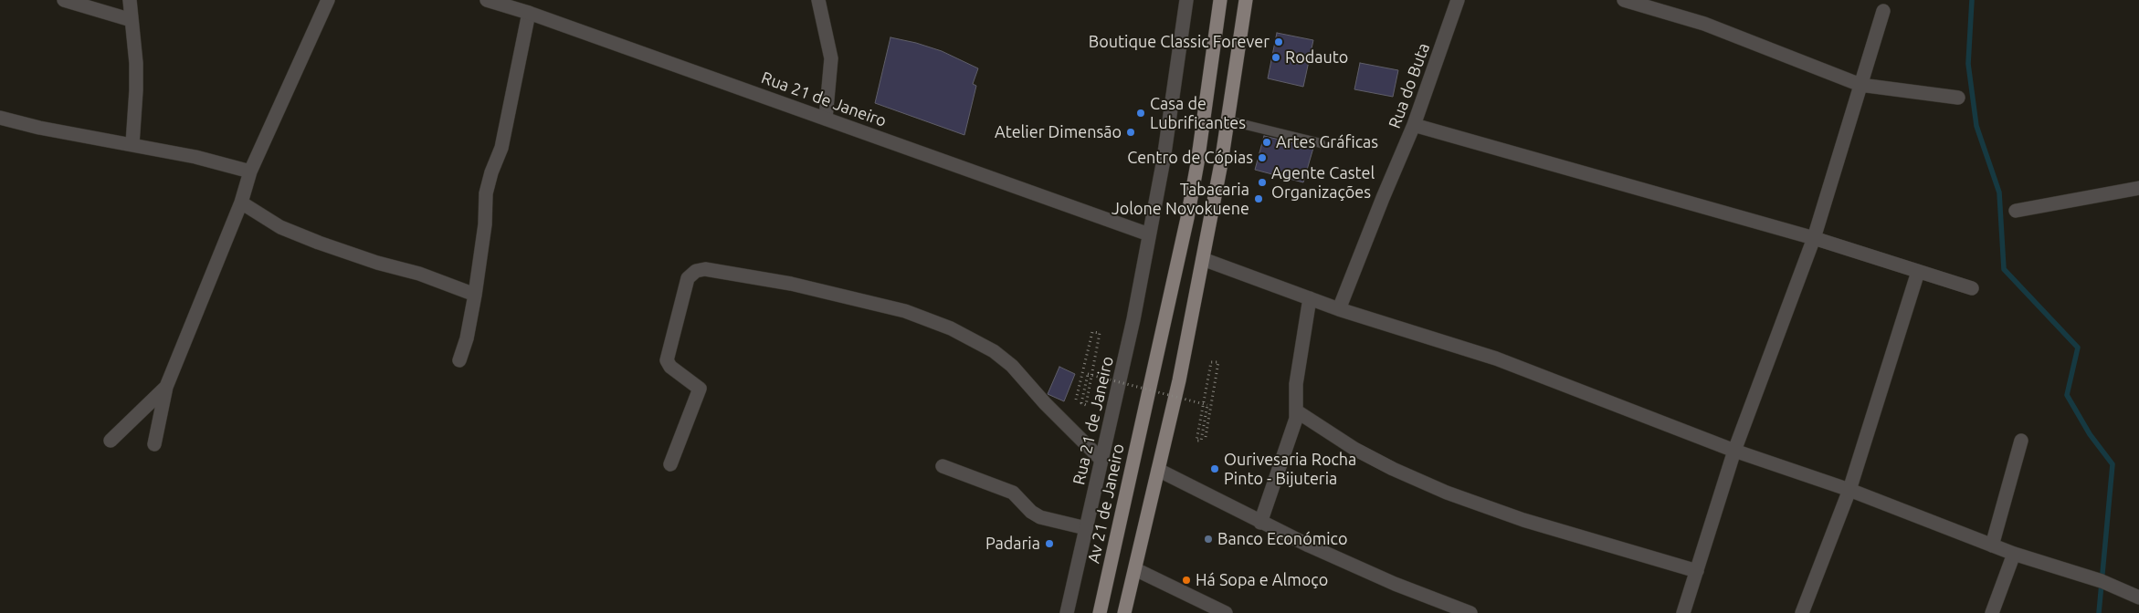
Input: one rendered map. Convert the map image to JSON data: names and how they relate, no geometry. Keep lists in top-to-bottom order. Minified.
{"streets":{"main road":["Av 21 de Janeiro"],"street":["Rua do Buta","Rua 21 de Janeiro"]},"places":["Boutique Classic Forever","Rodauto","Casa de Lubrificantes","Atelier Dimensão","Artes Gráficas","Centro de Cópias","Agente Castel Organizações","Tabacaria Jolone Novokuene","Ourivesaria Rocha Pinto - Bijuteria","Banco Económico","Padaria","Há Sopa e Almoço"]}
